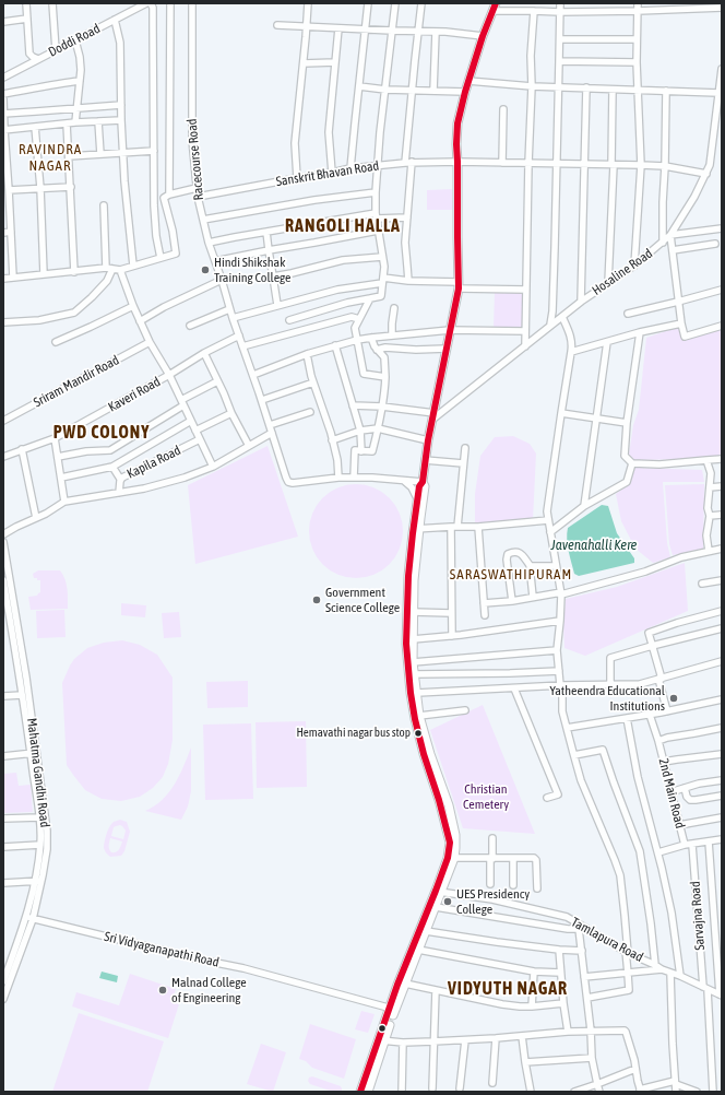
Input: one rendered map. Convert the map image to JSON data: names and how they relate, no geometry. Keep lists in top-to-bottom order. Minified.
{"streets":{"street":["Doddi Road","Racecourse Road","Sanskrit Bhavan Road","Hosaline Road","Sriram Mandir Road","Kaveri Road","Kapila Road","Mahatma Gandhi Road","2nd Main Road","Sarvajna Road","Tamlapura Road","Sri Vidyaganapathi Road"]},"crossings":[["Racecourse Road","Sanskrit Bhavan Road"],["Racecourse Road","Kaveri Road"],["Sanskrit Bhavan Road","Hosaline Road"],["Mahatma Gandhi Road","Sri Vidyaganapathi Road"],["Sarvajna Road","Tamlapura Road"]],"districts":["RAVINDRA NAGAR","RANGOLI HALLA","PWD COLONY","SARASWATHIPURAM","VIDYUTH NAGAR"],"water":["Javenahalli Kere"],"parks":["Christian Cemetery"],"places":["Hindi Shikshak Training College","Government Science College","Yatheendra Educational Institutions","Hemavathi nagar bus stop","UES Presidency College","Malnad College of Engineering"]}
